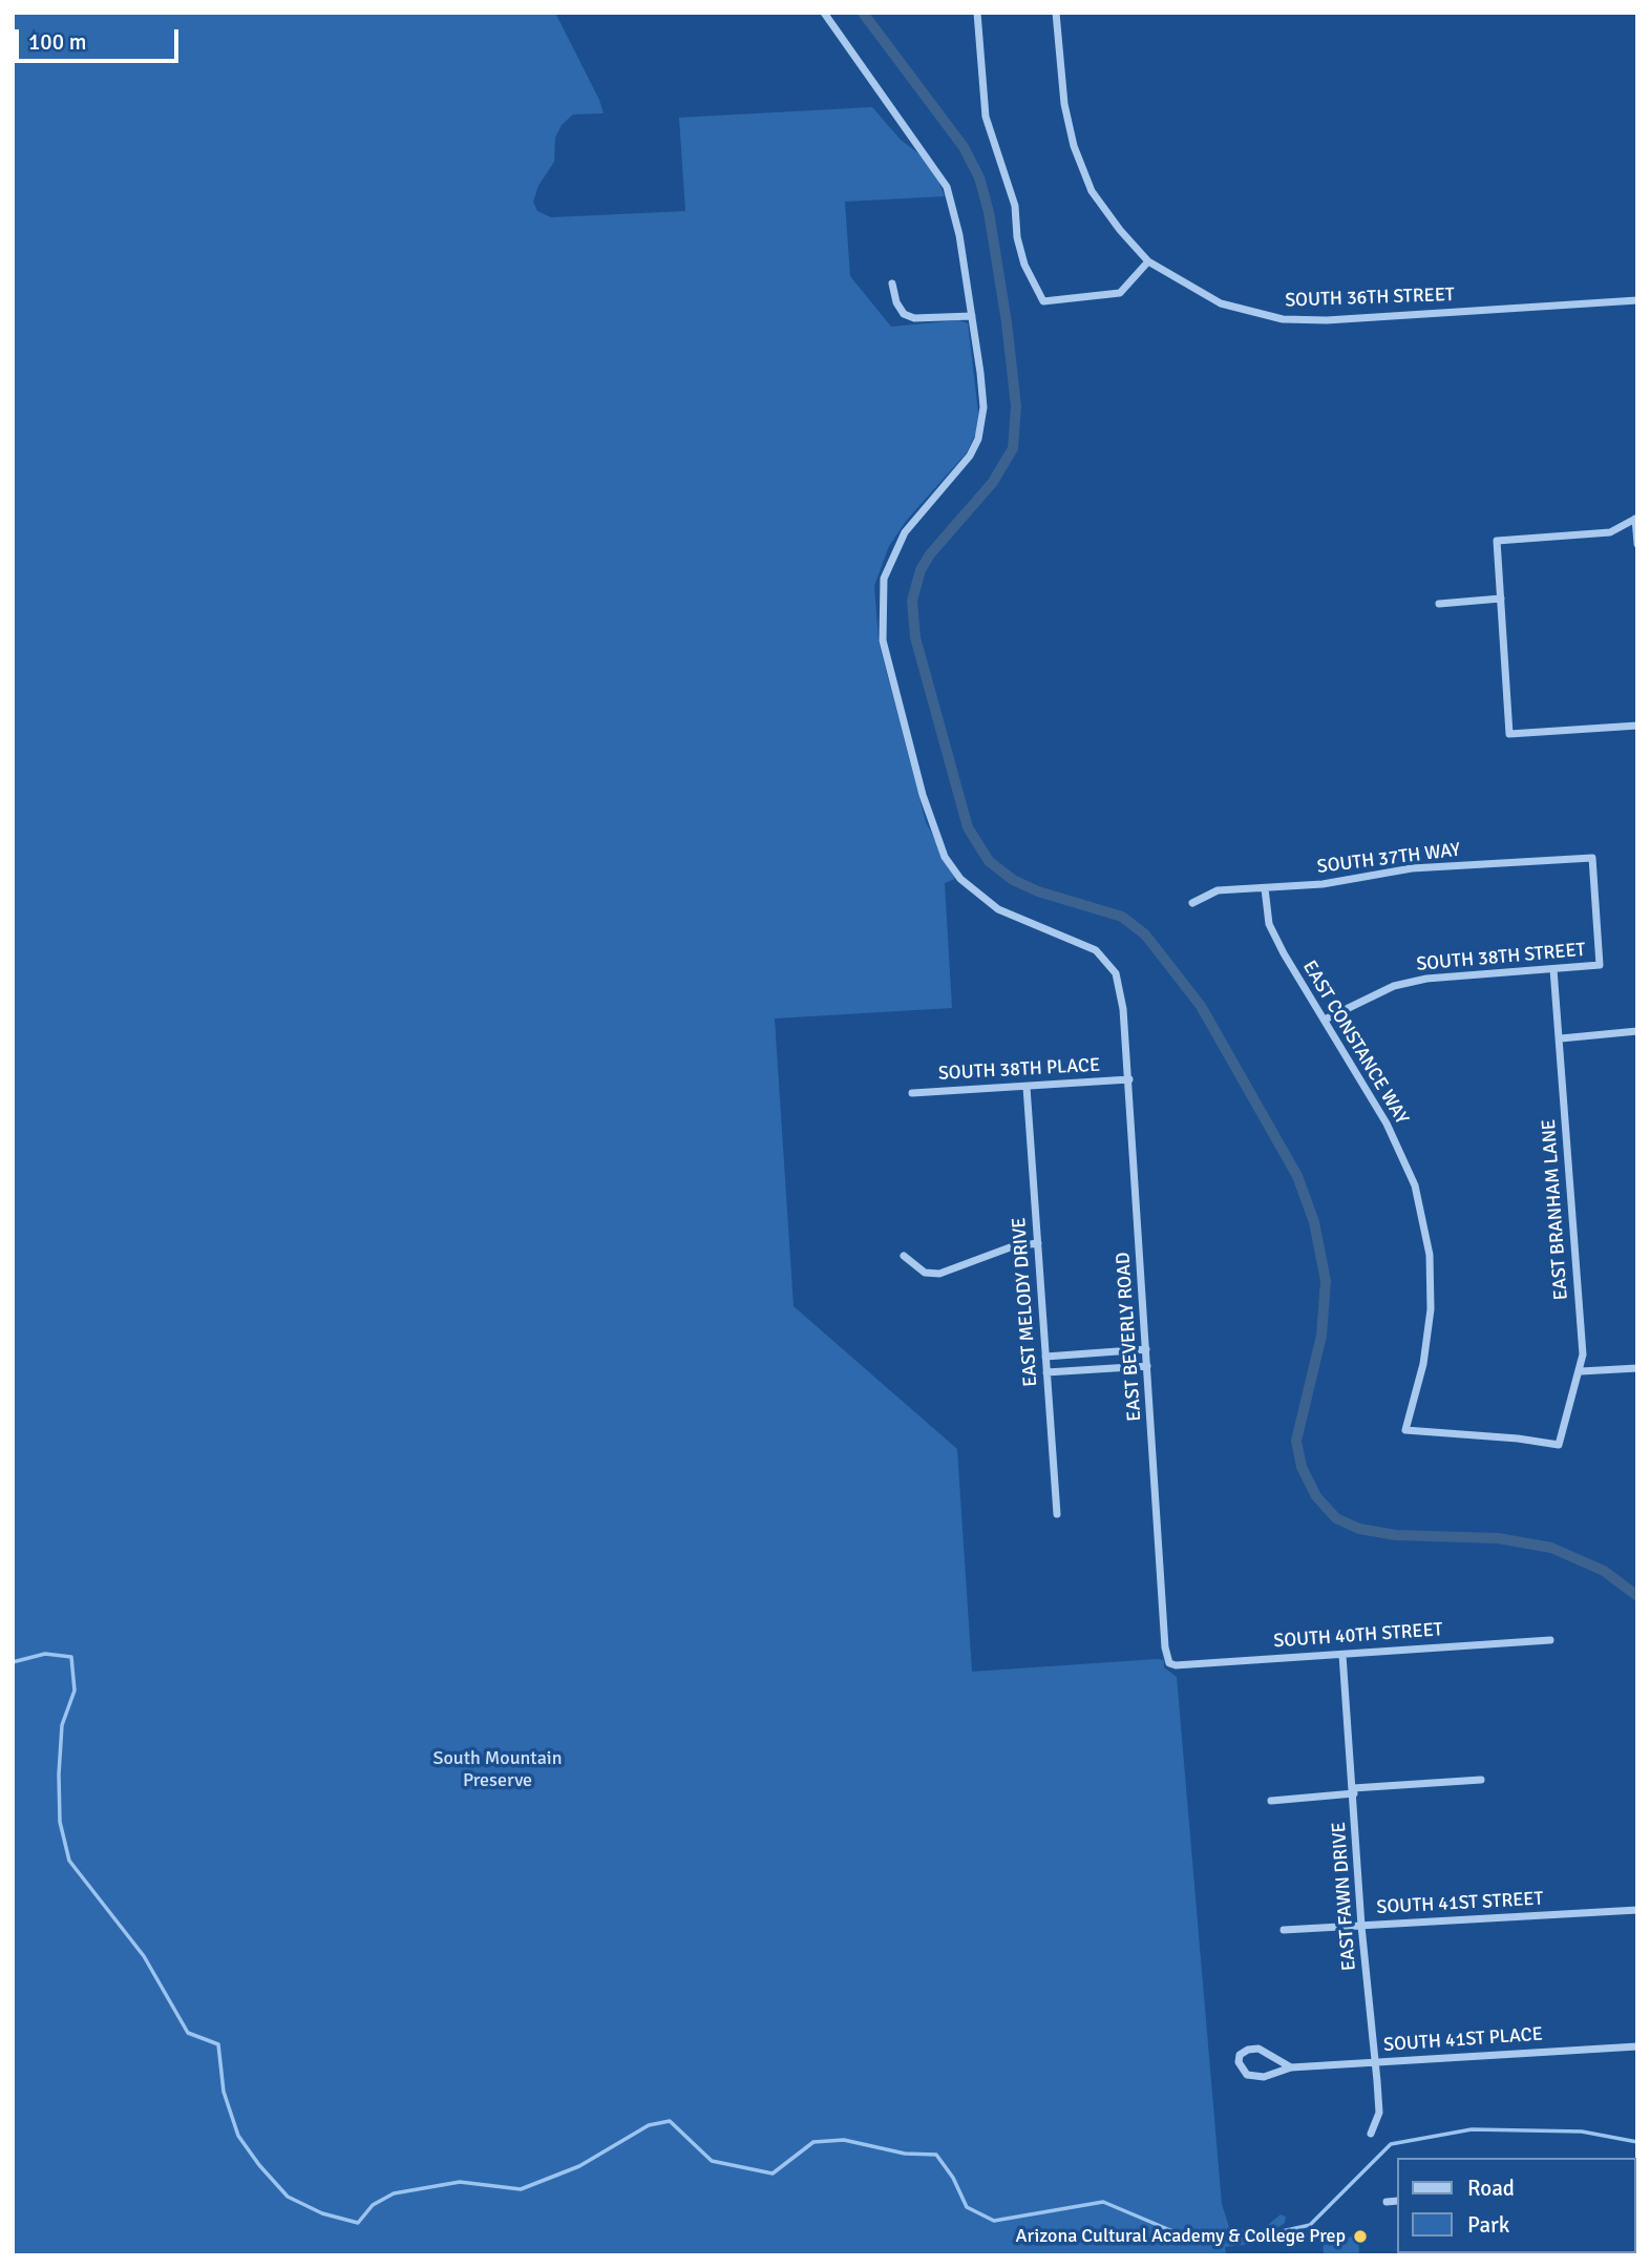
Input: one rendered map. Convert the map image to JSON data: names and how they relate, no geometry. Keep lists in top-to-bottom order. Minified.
{"streets":{"street":["SOUTH 36TH STREET","SOUTH 37TH WAY","SOUTH 38TH STREET","EAST CONSTANCE WAY","SOUTH 38TH PLACE","EAST BRANHAM LANE","EAST MELODY DRIVE","EAST BEVERLY ROAD","SOUTH 40TH STREET","EAST FAWN DRIVE","SOUTH 41ST STREET","SOUTH 41ST PLACE"]},"crossings":[["SOUTH 37TH WAY","SOUTH 38TH STREET"],["SOUTH 37TH WAY","EAST CONSTANCE WAY"],["SOUTH 38TH STREET","EAST CONSTANCE WAY"],["SOUTH 38TH STREET","EAST BRANHAM LANE"],["EAST CONSTANCE WAY","EAST BRANHAM LANE"],["SOUTH 38TH PLACE","EAST MELODY DRIVE"],["SOUTH 38TH PLACE","EAST BEVERLY ROAD"],["EAST BEVERLY ROAD","SOUTH 40TH STREET"],["SOUTH 40TH STREET","EAST FAWN DRIVE"],["EAST FAWN DRIVE","SOUTH 41ST STREET"],["EAST FAWN DRIVE","SOUTH 41ST PLACE"]],"parks":["South Mountain Preserve"],"places":["Arizona Cultural Academy & College Prep"],"legend":["Road","Park"],"scale_bar":"100 m"}
